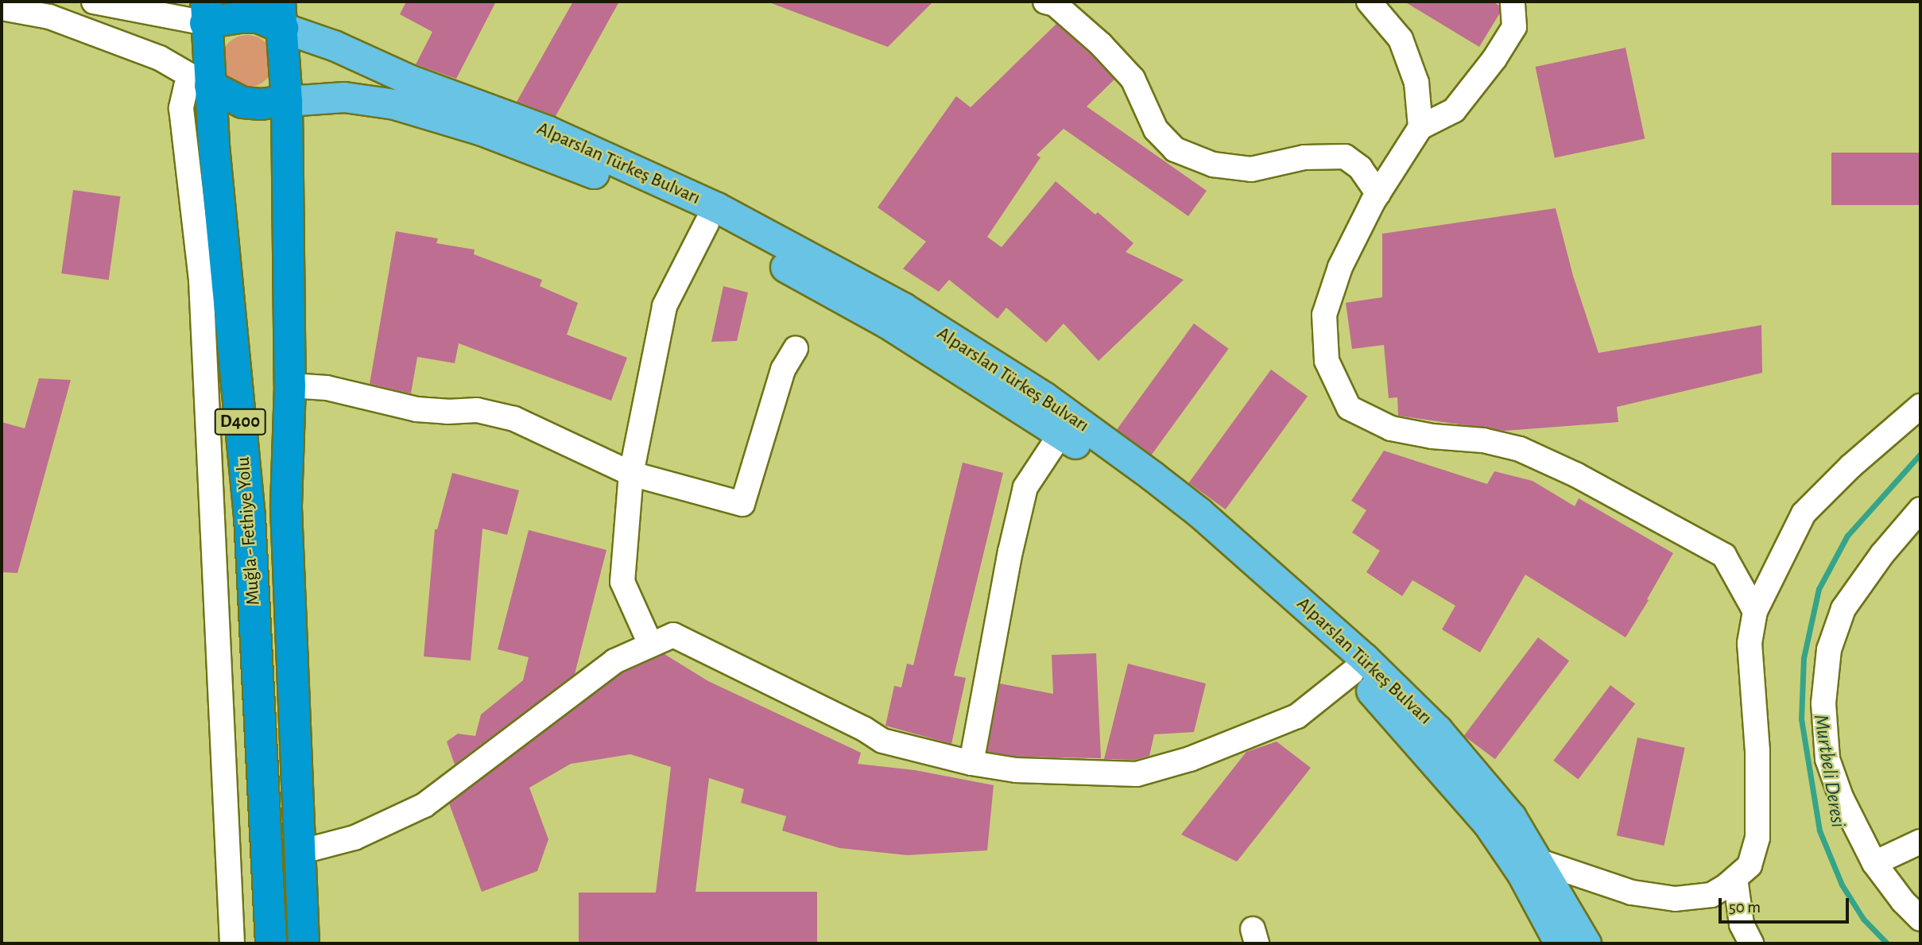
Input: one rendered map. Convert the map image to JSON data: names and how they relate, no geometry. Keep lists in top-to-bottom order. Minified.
{"streets":{"highway":["D400","Muğla - Fethiye Yolu"],"main road":["Alparslan Türkeş Bulvarı"]},"crossings":[["Alparslan Türkeş Bulvarı","D400"],["Alparslan Türkeş Bulvarı","Muğla - Fethiye Yolu"],["D400","Muğla - Fethiye Yolu"]],"water":["Murtbeli Deresi"],"scale_bar":"50 m"}
